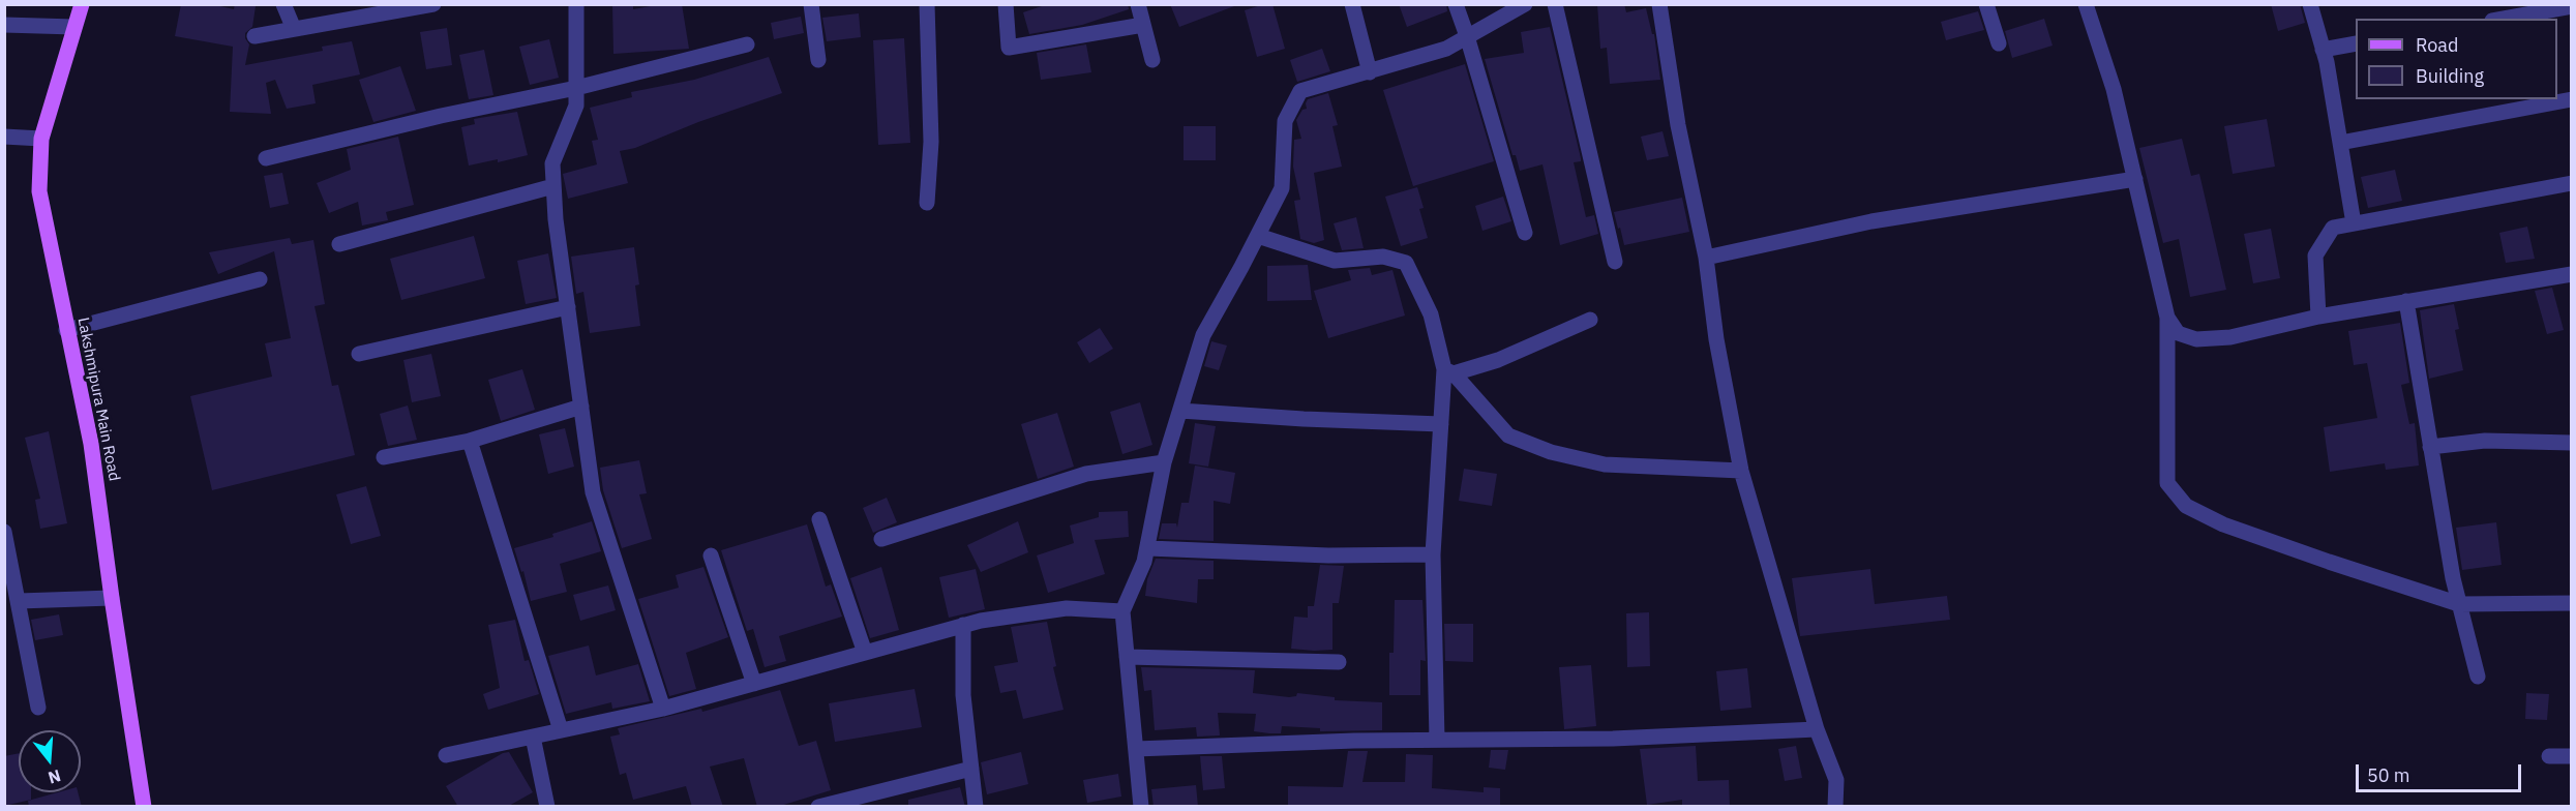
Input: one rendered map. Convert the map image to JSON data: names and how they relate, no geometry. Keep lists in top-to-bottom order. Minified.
{"streets":{"main road":["Lakshmipura Main Road"]},"legend":["Road","Building"],"scale_bar":"50 m","north":"bottom"}
